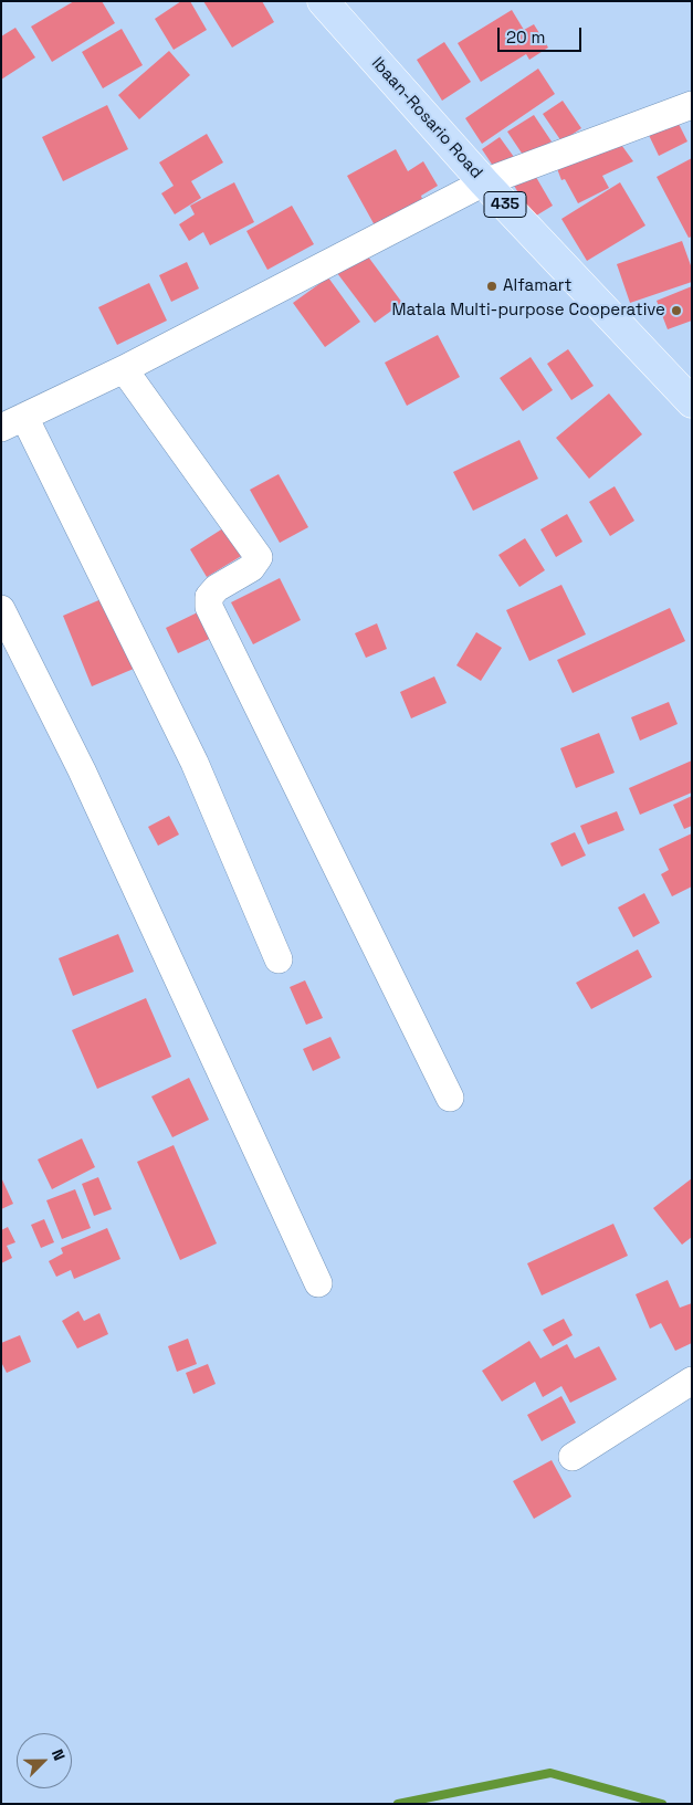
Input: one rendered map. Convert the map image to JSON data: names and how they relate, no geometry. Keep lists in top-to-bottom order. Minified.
{"streets":{"main road":["Ibaan-Rosario Road","435"]},"places":["Alfamart","Matala Multi-purpose Cooperative"],"scale_bar":"20 m","north":"top right"}
